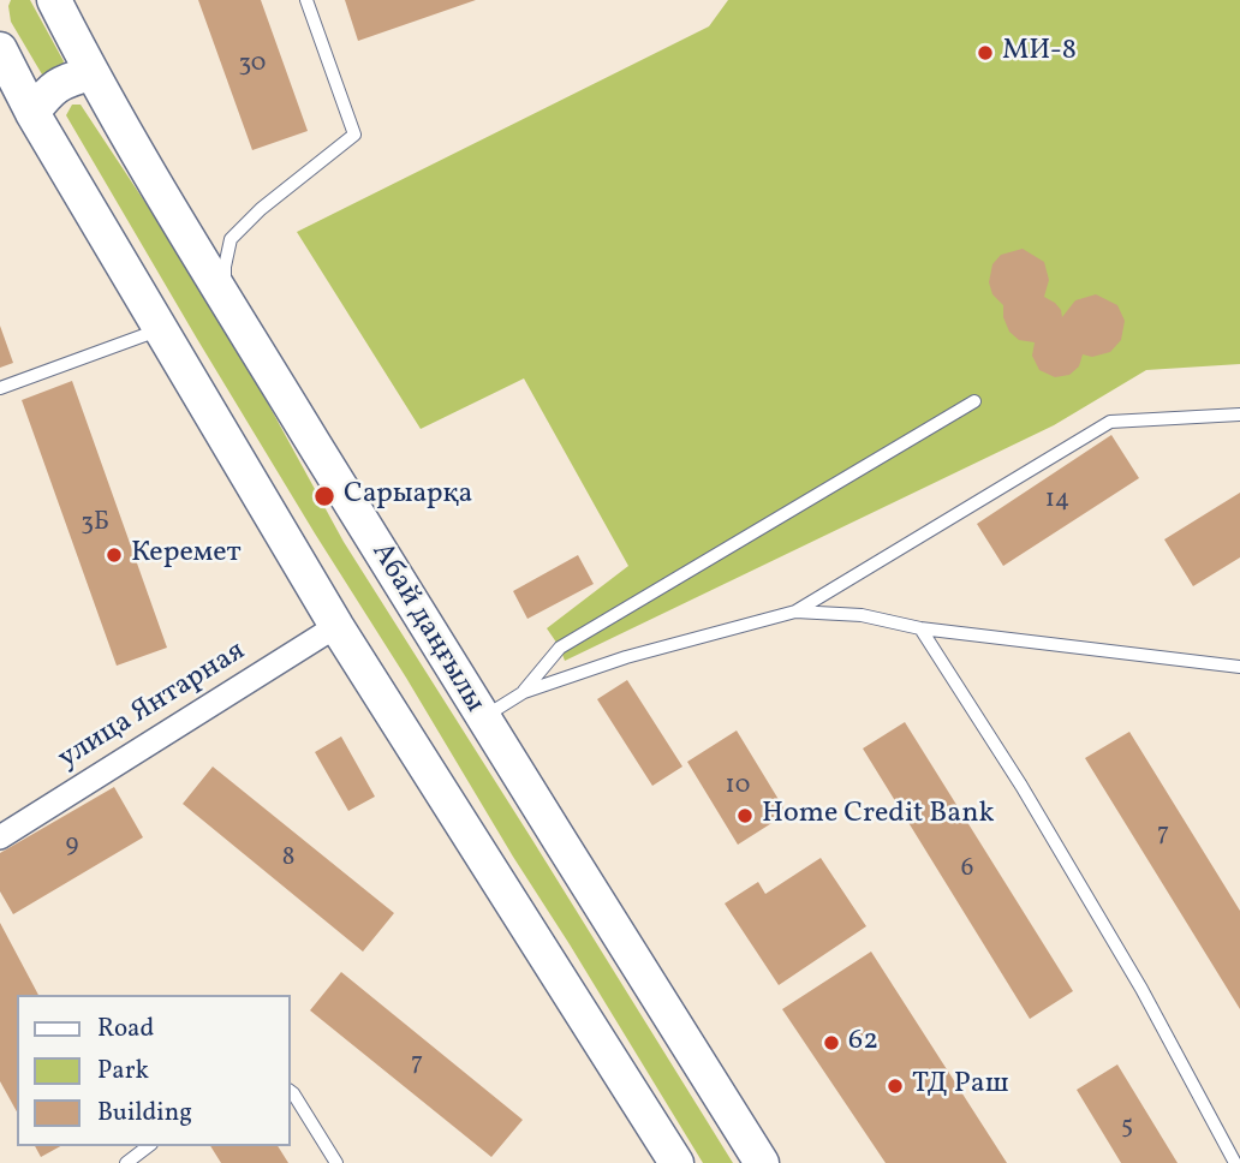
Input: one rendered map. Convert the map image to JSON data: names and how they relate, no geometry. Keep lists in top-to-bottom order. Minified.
{"streets":{"main road":["Абай даңғылы"],"street":["улица Янтарная"]},"places":["МИ-8","Сарыарқа","Керемет","Home Credit Bank","62","ТД Раш"],"house_numbers":["30","14","3Б","10","7","9","8","6","7","5"],"legend":["Road","Park","Building"]}
